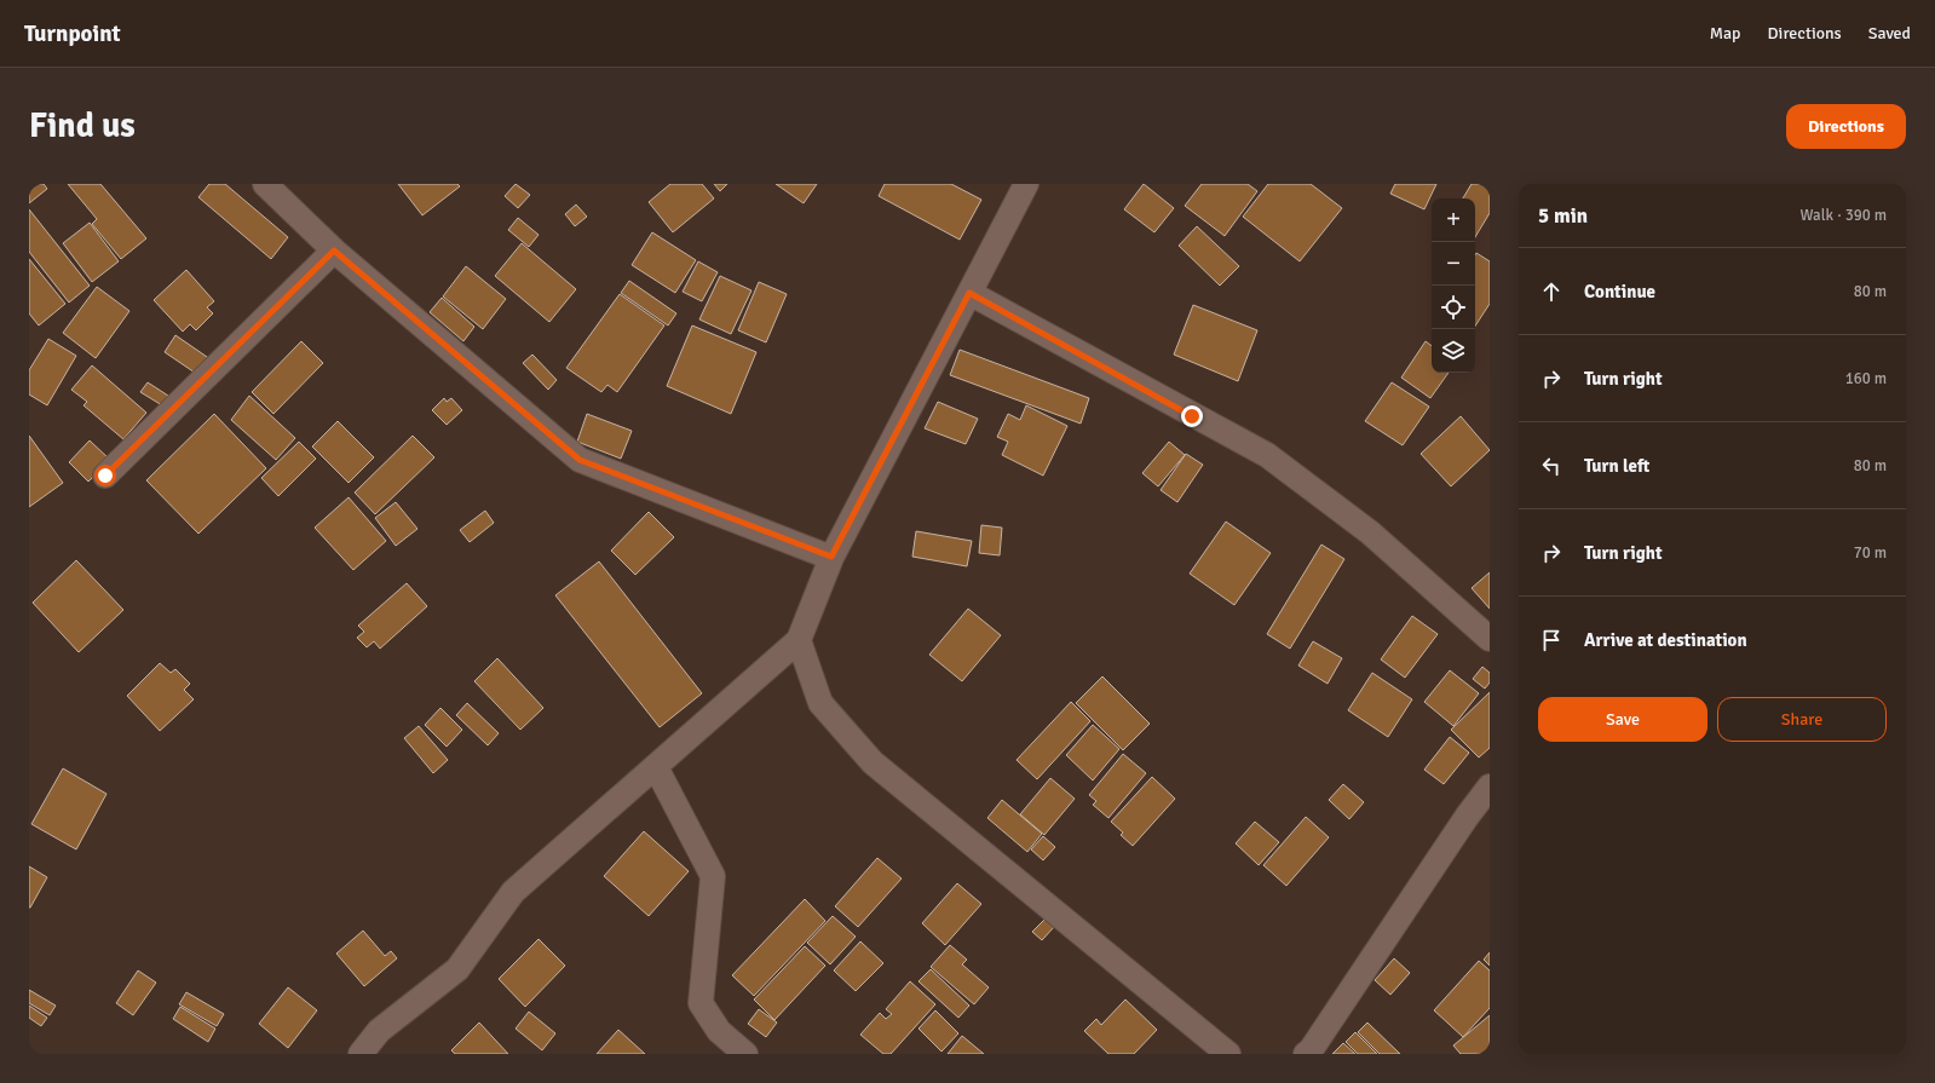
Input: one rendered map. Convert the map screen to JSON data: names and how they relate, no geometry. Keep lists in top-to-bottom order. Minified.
{"page":{"header":"Turnpoint","nav":["Map","Directions","Saved"],"buttons":["Directions",["Save","Share"]],"title":"Find us","heading":["5 min","Walk · 390 m"],"map_buttons":["+","−"],"list":[["Continue","80 m"],["Turn right","160 m"],["Turn left","80 m"],["Turn right","70 m"],"Arrive at destination"]}}
